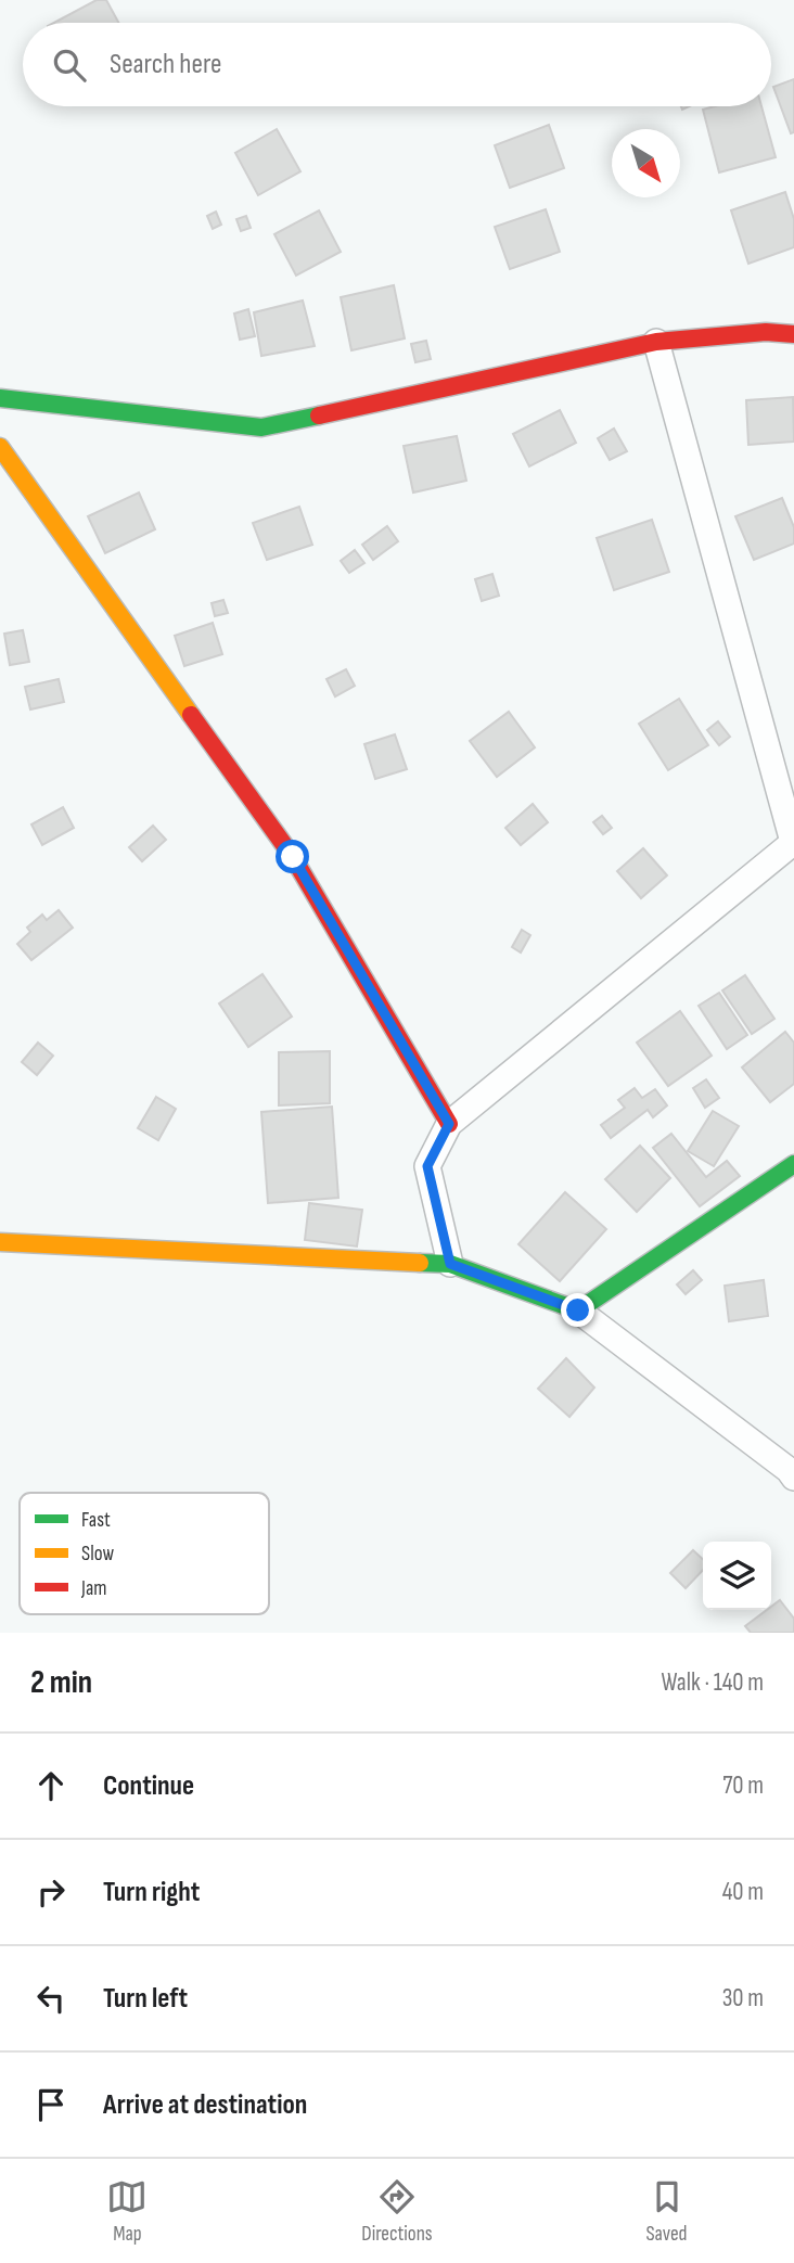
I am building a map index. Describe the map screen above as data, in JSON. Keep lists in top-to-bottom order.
{
  "legend": ["Fast", "Slow", "Jam"],
  "north": "bottom right",
  "page": {
    "search": "Search here",
    "heading": ["2 min", "Walk · 140 m"],
    "list": [
      ["Continue", "70 m"],
      ["Turn right", "40 m"],
      ["Turn left", "30 m"],
      "Arrive at destination"
    ],
    "nav": ["Map", "Directions", "Saved"]
  }
}
